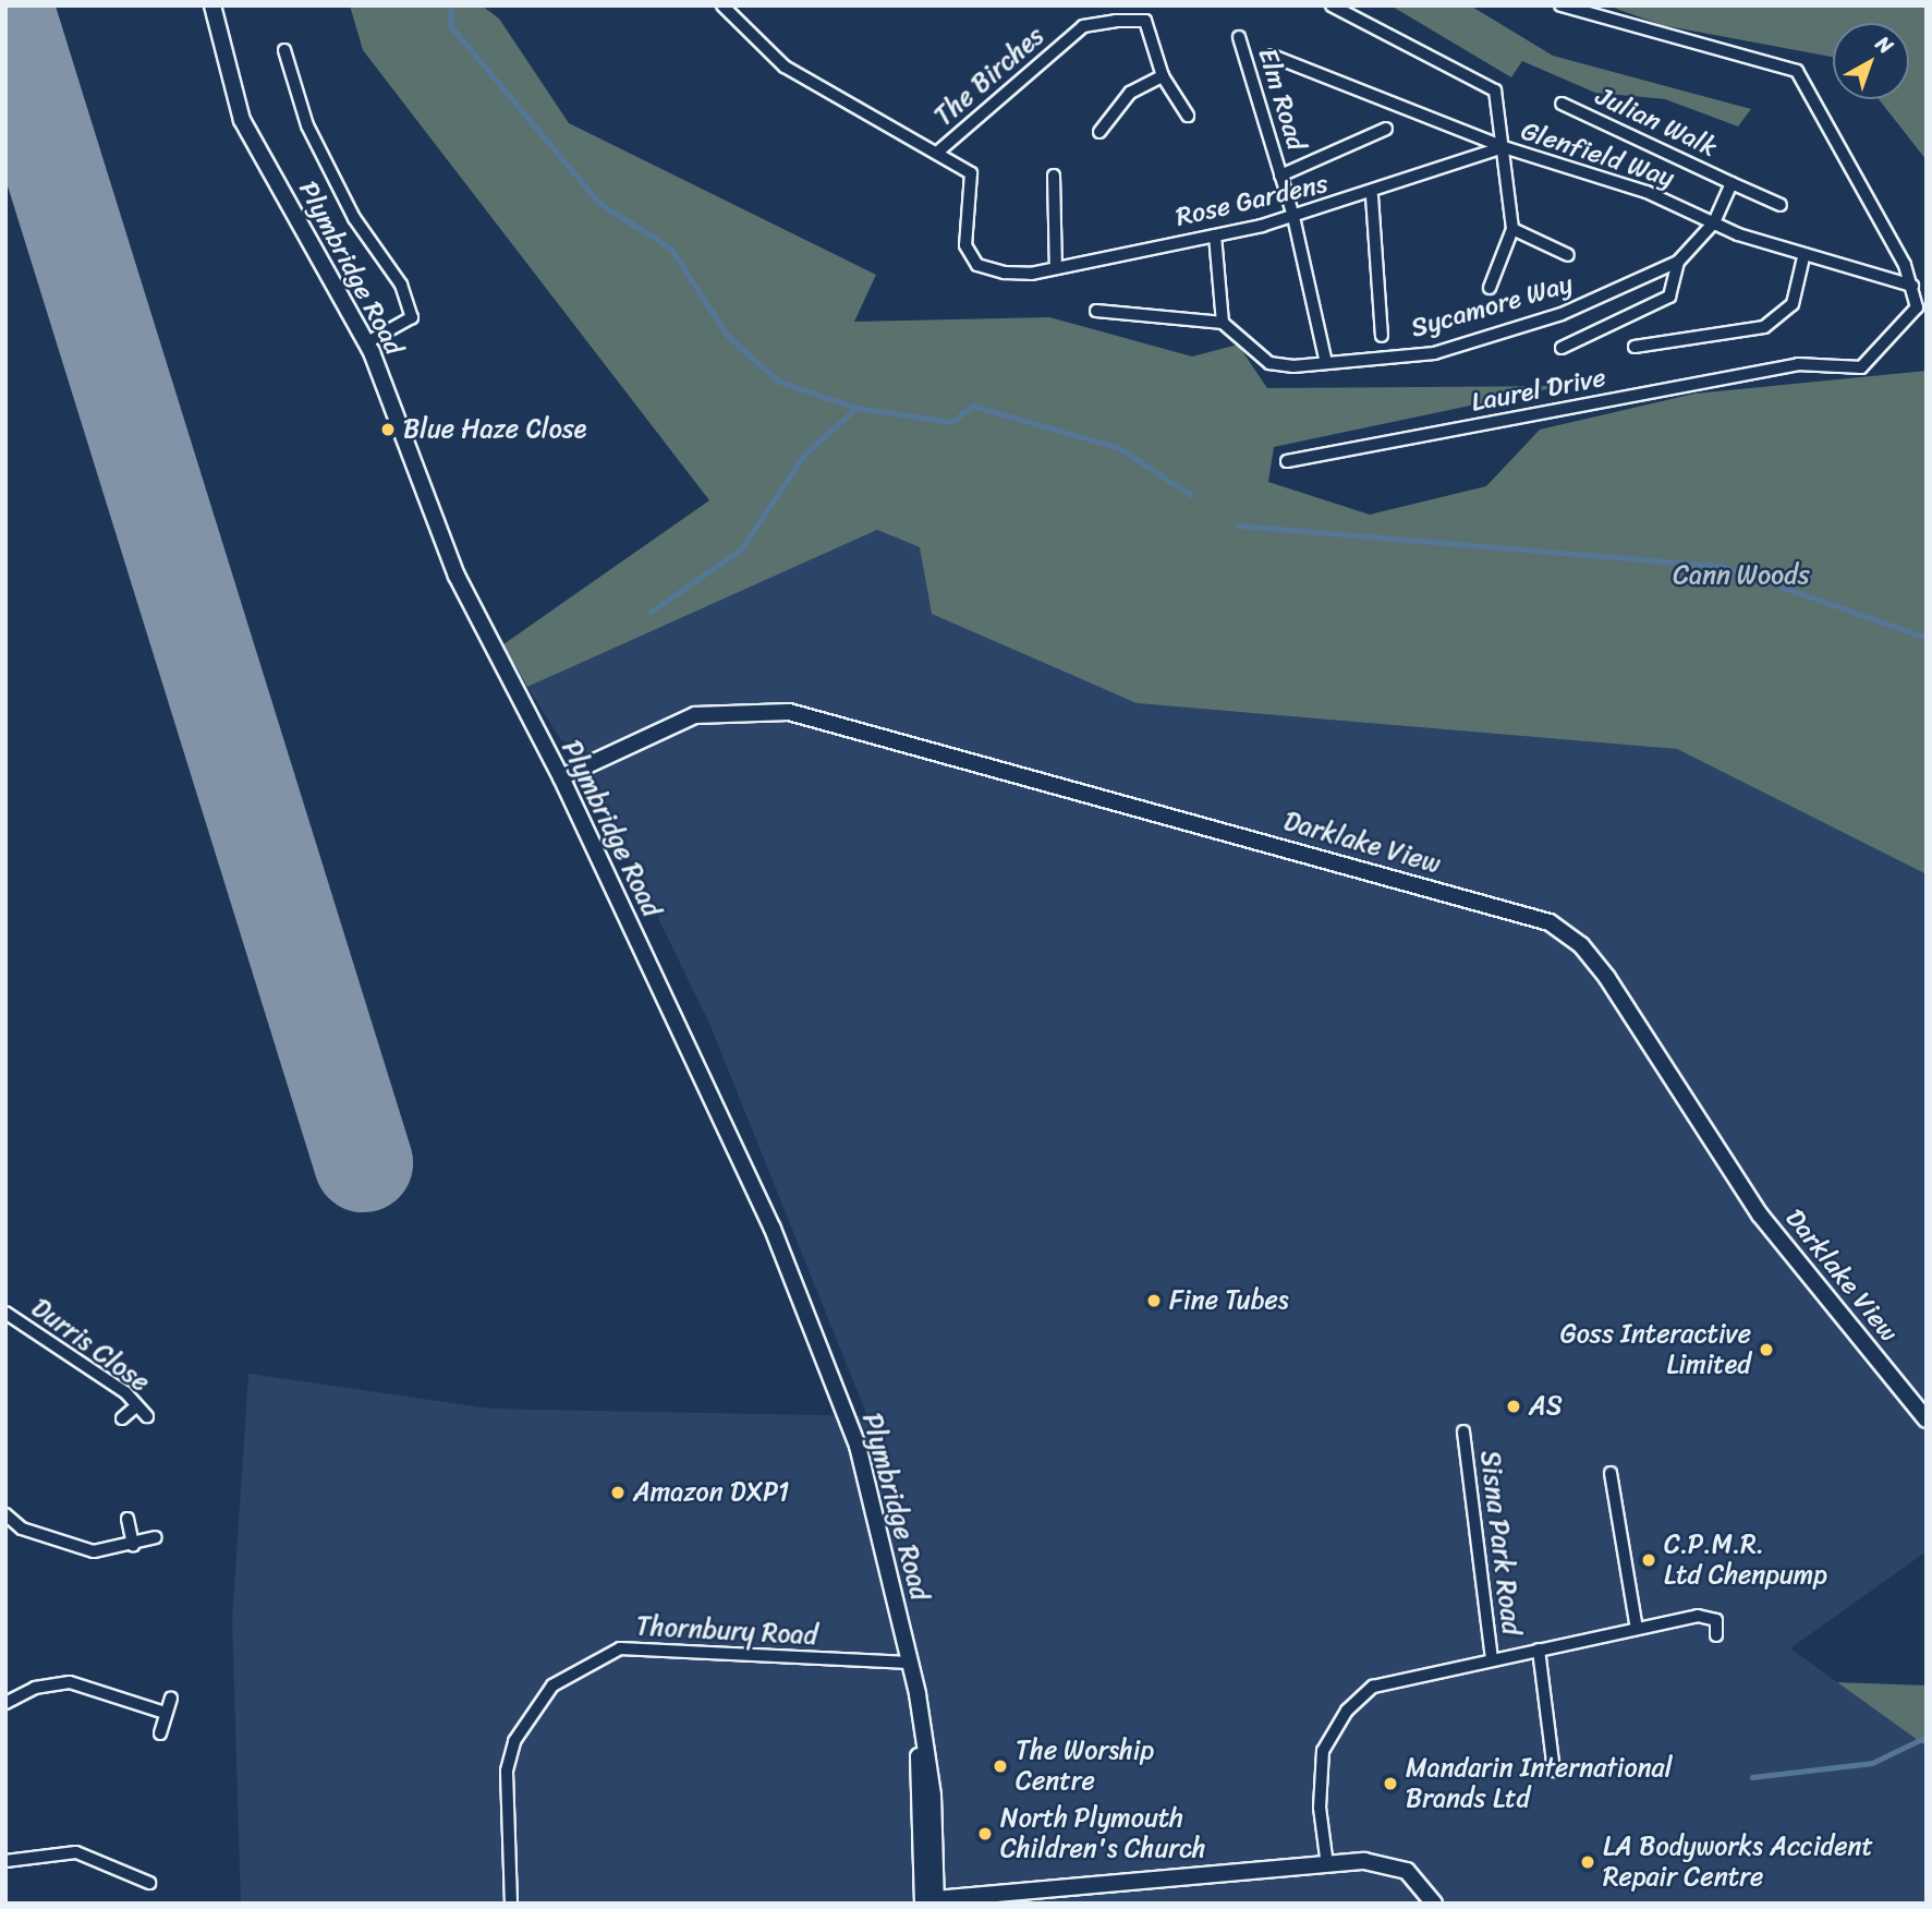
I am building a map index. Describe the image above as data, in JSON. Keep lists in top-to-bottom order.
{
  "streets": {
    "street": [
      "The Birches",
      "Elm Road",
      "Julian Walk",
      "Glenfield Way",
      "Rose Gardens",
      "Plymbridge Road",
      "Sycamore Way",
      "Laurel Drive",
      "Darklake View",
      "Durris Close",
      "Sisna Park Road",
      "Thornbury Road"
    ]
  },
  "crossings": [
    ["The Birches", "Rose Gardens"],
    ["Elm Road", "Rose Gardens"],
    ["Elm Road", "Sycamore Way"],
    ["Julian Walk", "Glenfield Way"],
    ["Julian Walk", "Sycamore Way"],
    ["Glenfield Way", "Rose Gardens"],
    ["Glenfield Way", "Sycamore Way"],
    ["Glenfield Way", "Laurel Drive"],
    ["Plymbridge Road", "Darklake View"],
    ["Plymbridge Road", "Thornbury Road"]
  ],
  "parks": ["Cann Woods"],
  "places": [
    "Blue Haze Close",
    "Fine Tubes",
    "Goss Interactive Limited",
    "AS",
    "Amazon DXP1",
    "C.P.M.R. Ltd Chenpump",
    "The Worship Centre",
    "Mandarin International Brands Ltd",
    "North Plymouth Children's Church",
    "LA Bodyworks Accident Repair Centre"
  ],
  "north": "top right"
}
